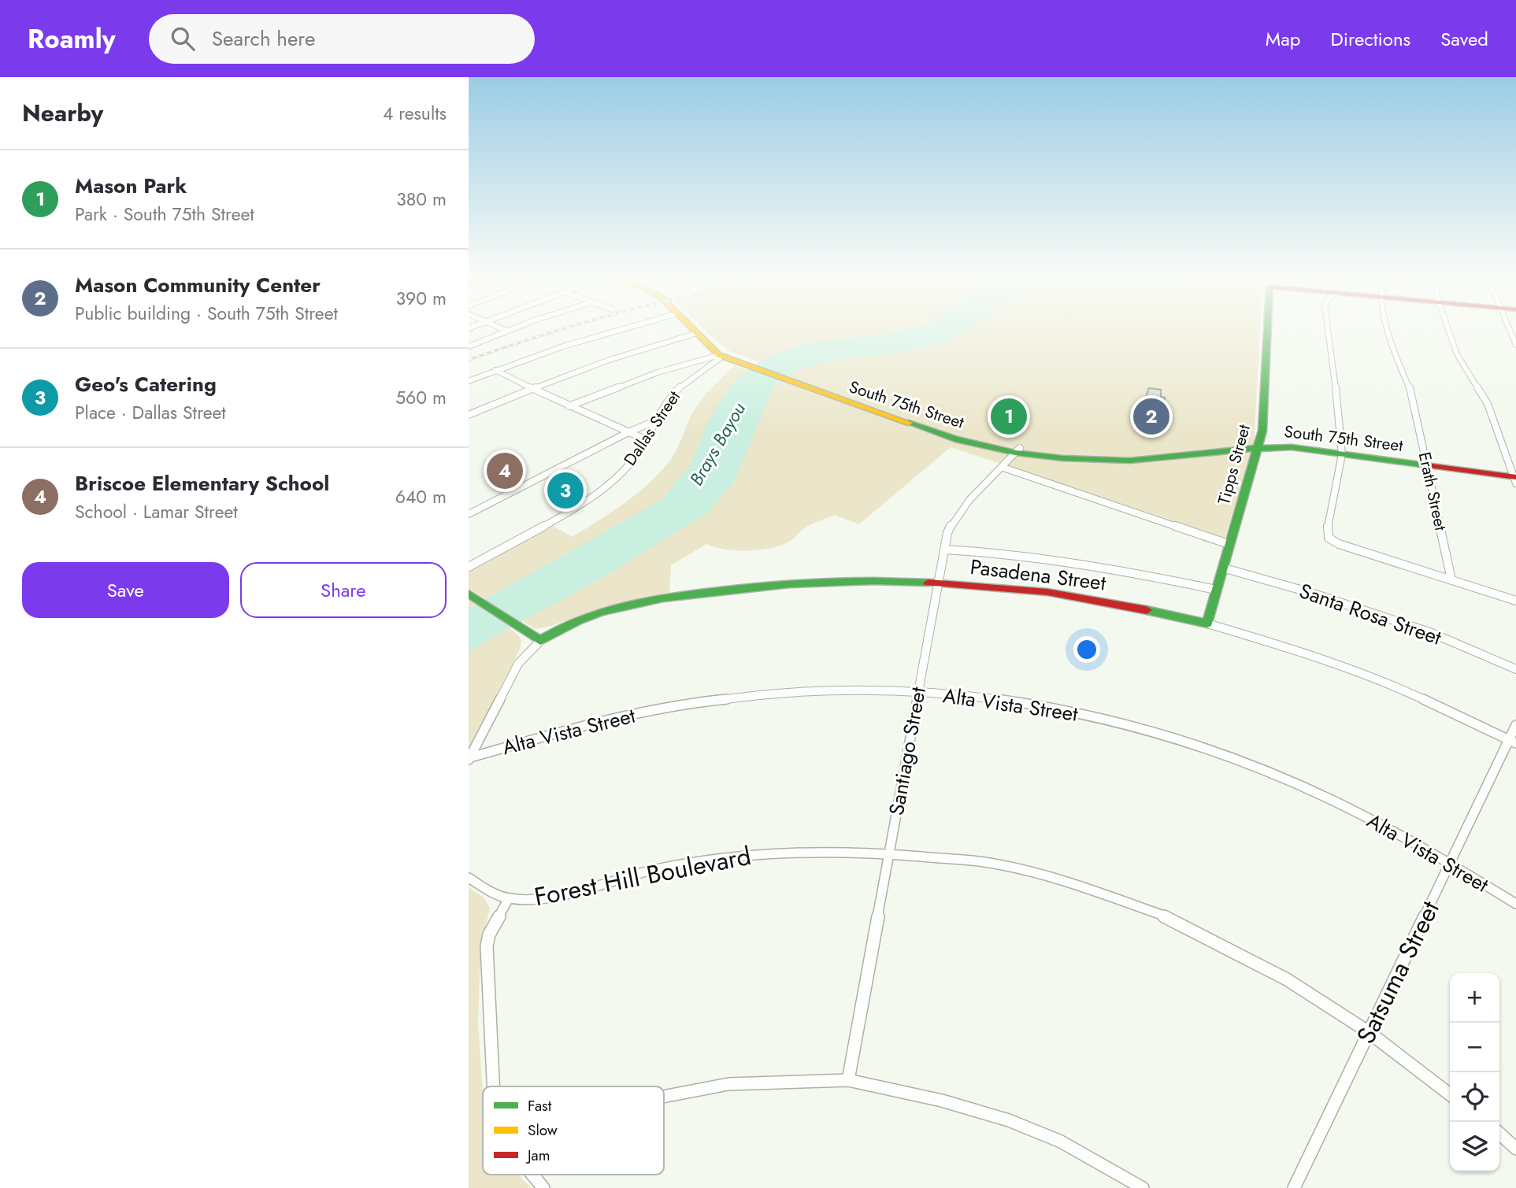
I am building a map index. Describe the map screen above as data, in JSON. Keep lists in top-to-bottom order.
{
  "streets": {
    "street": [
      "South 75th Street",
      "Dallas Street",
      "Tipps Street",
      "Erath Street",
      "Pasadena Street",
      "Santa Rosa Street",
      "Alta Vista Street",
      "Santiago Street",
      "Forest Hill Boulevard",
      "Satsuma Street"
    ]
  },
  "crossings": [
    ["South 75th Street", "Dallas Street"],
    ["South 75th Street", "Tipps Street"],
    ["South 75th Street", "Erath Street"],
    ["South 75th Street", "Santiago Street"],
    ["Tipps Street", "Pasadena Street"],
    ["Tipps Street", "Santa Rosa Street"],
    ["Pasadena Street", "Santiago Street"],
    ["Pasadena Street", "Satsuma Street"],
    ["Alta Vista Street", "Santiago Street"],
    ["Alta Vista Street", "Satsuma Street"],
    ["Santiago Street", "Forest Hill Boulevard"],
    ["Forest Hill Boulevard", "Satsuma Street"]
  ],
  "water": ["Brays Bayou"],
  "legend": ["Fast", "Slow", "Jam"],
  "page": {
    "header": "Roamly",
    "search": "Search here",
    "nav": ["Map", "Directions", "Saved"],
    "heading": ["Nearby", "4 results"],
    "list": [
      {
        "mark": "1",
        "name": "Mason Park",
        "note": "Park · South 75th Street",
        "value": "380 m"
      },
      {
        "mark": "2",
        "name": "Mason Community Center",
        "note": "Public building · South 75th Street",
        "value": "390 m"
      },
      {
        "mark": "3",
        "name": "Geo's Catering",
        "note": "Place · Dallas Street",
        "value": "560 m"
      },
      {
        "mark": "4",
        "name": "Briscoe Elementary School",
        "note": "School · Lamar Street",
        "value": "640 m"
      }
    ],
    "pins": [
      "1",
      "2",
      "4",
      "3"
    ],
    "buttons": ["Save", "Share"],
    "map_buttons": ["+", "−"]
  }
}
